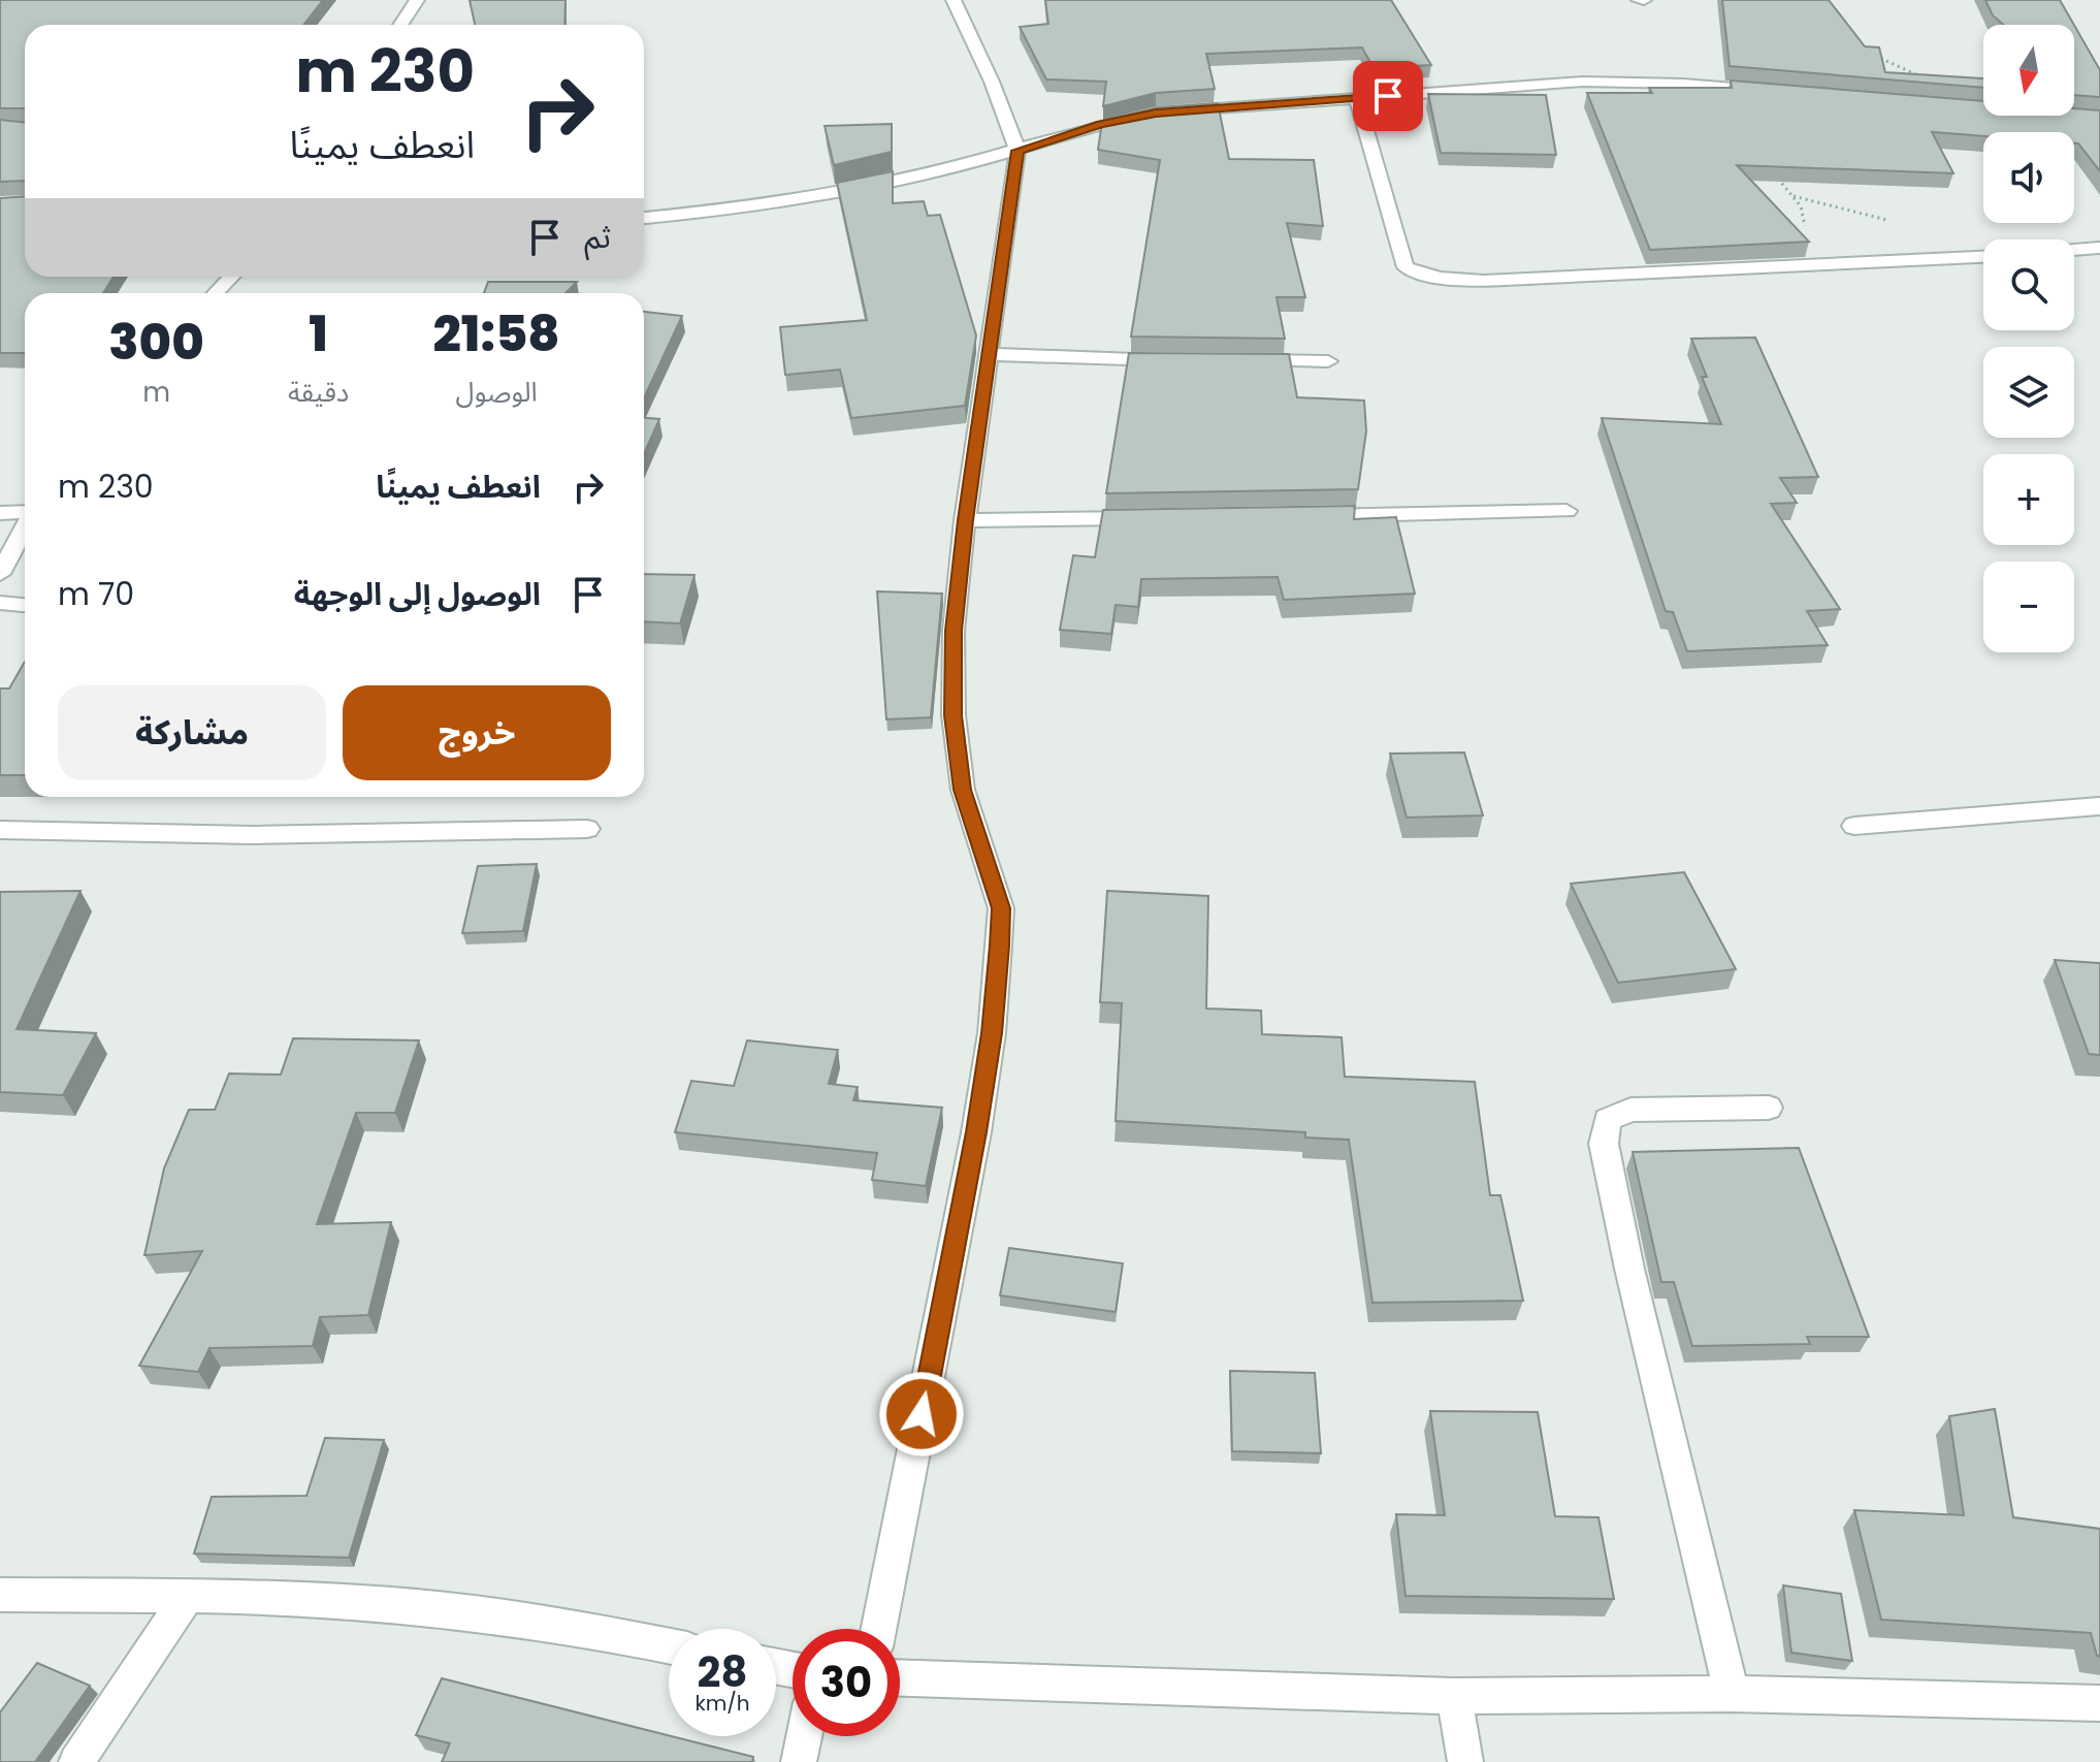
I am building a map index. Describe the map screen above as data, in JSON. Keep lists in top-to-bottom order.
{
  "north": "bottom",
  "page": {
    "map_buttons": ["+", "−"],
    "turn": ["230 m", "انعطف يمينًا"],
    "then": "ثم",
    "eta": [
      "21:58",
      "الوصول",
      "1",
      "دقيقة",
      "300",
      "m"
    ],
    "list": [
      {
        "name": "انعطف يمينًا",
        "value": "230 m"
      },
      {
        "name": "الوصول إلى الوجهة",
        "value": "70 m"
      }
    ],
    "buttons": ["خروج", "مشاركة"],
    "speed": "28 km/h",
    "limit": "30"
  }
}
